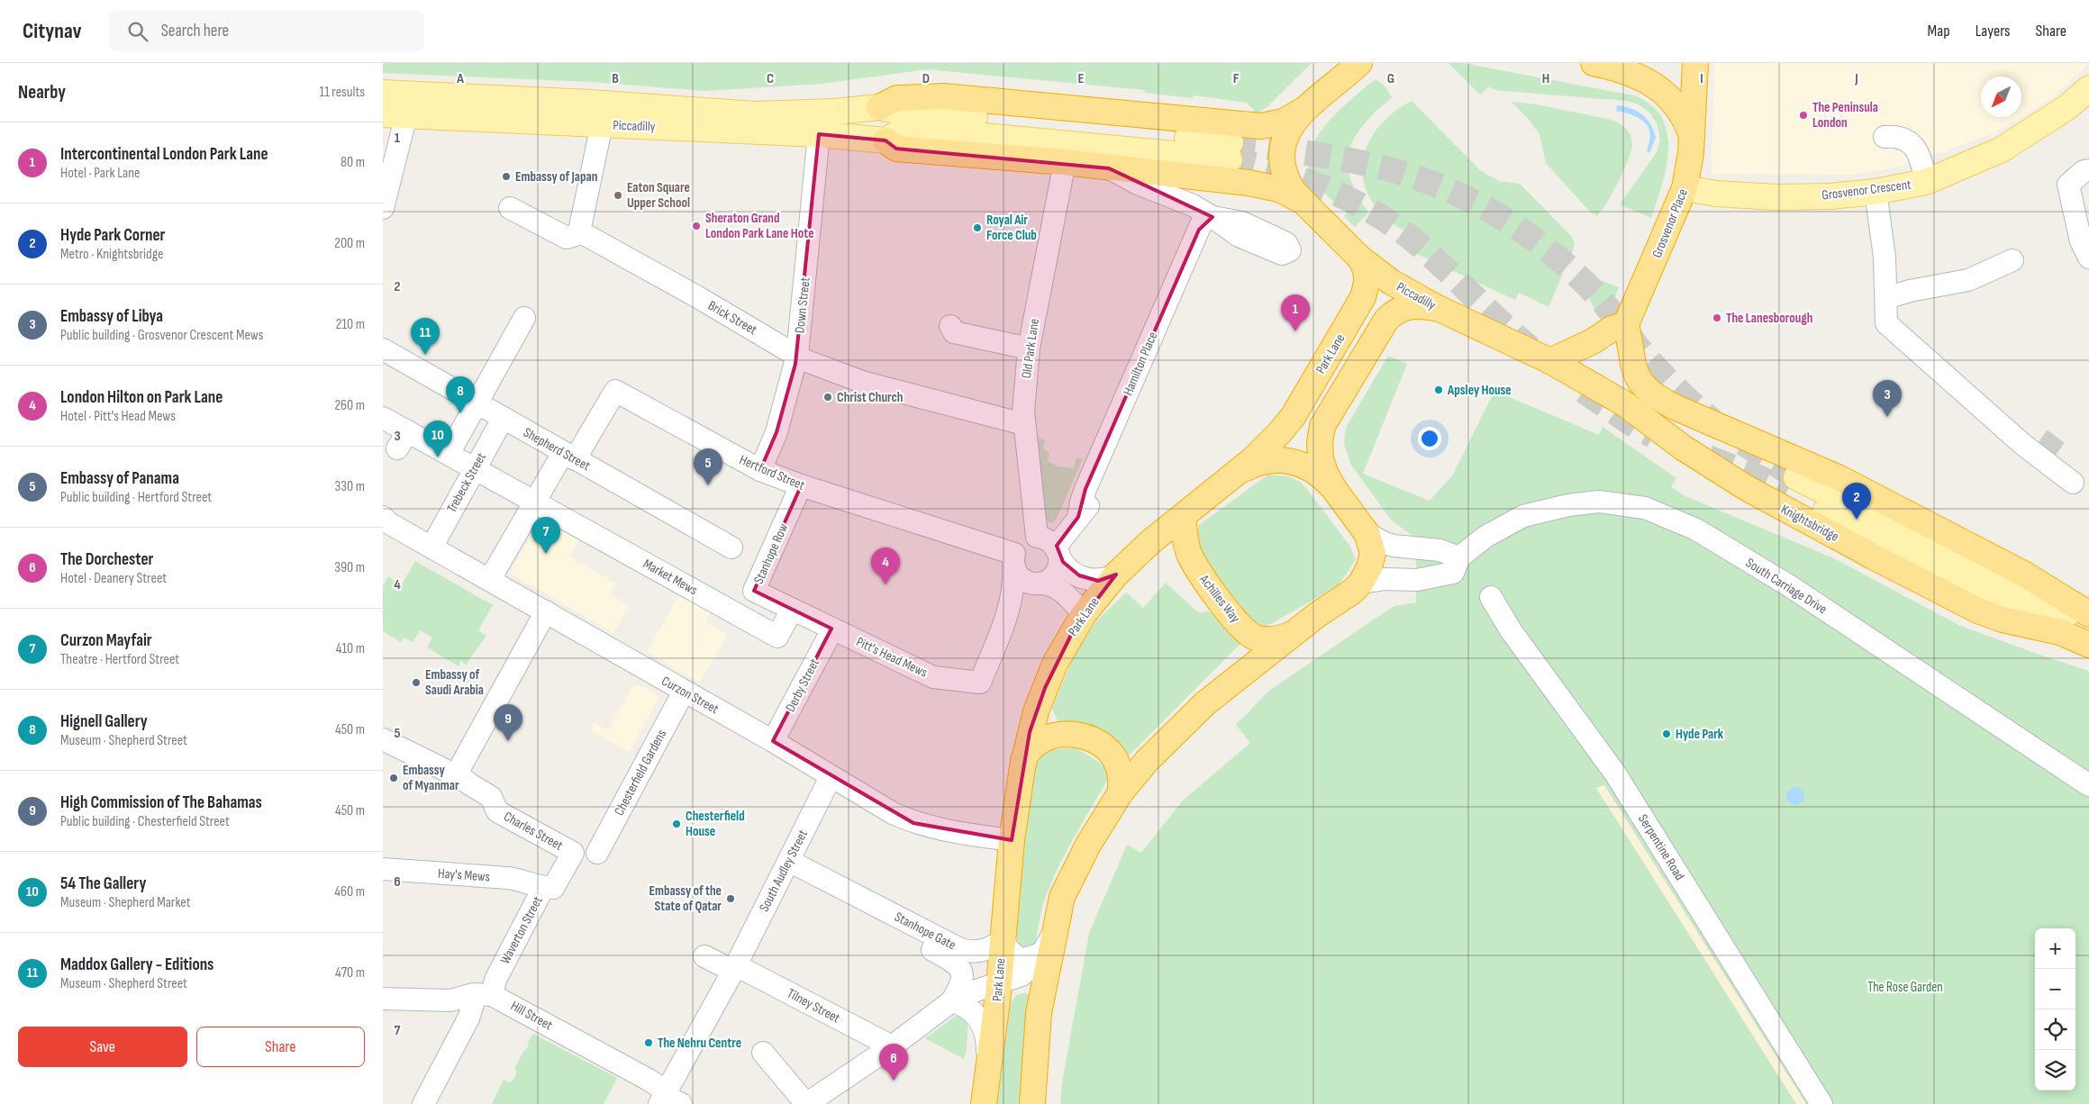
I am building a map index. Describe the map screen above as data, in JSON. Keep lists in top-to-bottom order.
{
  "streets": {
    "highway": [
      "Piccadilly",
      "Grosvenor Place",
      "Park Lane",
      "Knightsbridge",
      "Achilles Way"
    ],
    "main road": ["Grosvenor Crescent"],
    "street": [
      "Down Street",
      "Brick Street",
      "Old Park Lane",
      "Hamilton Place",
      "Shepherd Street",
      "Hertford Street",
      "Trebeck Street",
      "Stanhope Row",
      "Market Mews",
      "South Carriage Drive",
      "Pitt's Head Mews",
      "Derby Street",
      "Curzon Street",
      "Chesterfield Gardens",
      "Charles Street",
      "Serpentine Road",
      "South Audley Street",
      "Hay's Mews",
      "Waverton Street",
      "Stanhope Gate",
      "Tilney Street",
      "Hill Street"
    ]
  },
  "crossings": [
    ["Piccadilly", "Down Street"],
    ["Piccadilly", "Park Lane"],
    ["Piccadilly", "Knightsbridge"],
    ["Grosvenor Crescent", "Grosvenor Place"],
    ["Down Street", "Brick Street"],
    ["Down Street", "Hertford Street"],
    ["Brick Street", "Old Park Lane"],
    ["Old Park Lane", "Hamilton Place"],
    ["Old Park Lane", "Hertford Street"],
    ["Park Lane", "Achilles Way"],
    ["Park Lane", "Curzon Street"],
    ["Park Lane", "Stanhope Gate"],
    ["Hamilton Place", "Hertford Street"],
    ["Shepherd Street", "Hertford Street"],
    ["Shepherd Street", "Trebeck Street"],
    ["Hertford Street", "Stanhope Row"],
    ["Hertford Street", "Market Mews"],
    ["Hertford Street", "Curzon Street"],
    ["Trebeck Street", "Curzon Street"],
    ["Stanhope Row", "Market Mews"],
    ["Stanhope Row", "Pitt's Head Mews"],
    ["Stanhope Row", "Derby Street"],
    ["Pitt's Head Mews", "Derby Street"],
    ["Derby Street", "Curzon Street"],
    ["Curzon Street", "Chesterfield Gardens"],
    ["Curzon Street", "South Audley Street"],
    ["Charles Street", "Waverton Street"],
    ["South Audley Street", "Stanhope Gate"],
    ["South Audley Street", "Tilney Street"],
    ["South Audley Street", "Hill Street"],
    ["Hay's Mews", "Waverton Street"],
    ["Waverton Street", "Hill Street"]
  ],
  "parks": ["The Rose Garden"],
  "places": [
    "The Peninsula London",
    "Embassy of Japan",
    "Eaton Square Upper School",
    "Sheraton Grand London Park Lane Hote",
    "Royal Air Force Club",
    "The Lanesborough",
    "Apsley House",
    "Christ Church",
    "Embassy of Saudi Arabia",
    "Hyde Park",
    "Embassy of Myanmar",
    "Chesterfield House",
    "Embassy of the State of Qatar",
    "The Nehru Centre"
  ],
  "north": "bottom left",
  "page": {
    "header": "Citynav",
    "search": "Search here",
    "nav": ["Map", "Layers", "Share"],
    "heading": ["Nearby", "11 results"],
    "list": [
      {
        "mark": "1",
        "name": "Intercontinental London Park Lane",
        "note": "Hotel · Park Lane",
        "value": "80 m"
      },
      {
        "mark": "2",
        "name": "Hyde Park Corner",
        "note": "Metro · Knightsbridge",
        "value": "200 m"
      },
      {
        "mark": "3",
        "name": "Embassy of Libya",
        "note": "Public building · Grosvenor Crescent Mews",
        "value": "210 m"
      },
      {
        "mark": "4",
        "name": "London Hilton on Park Lane",
        "note": "Hotel · Pitt's Head Mews",
        "value": "260 m"
      },
      {
        "mark": "5",
        "name": "Embassy of Panama",
        "note": "Public building · Hertford Street",
        "value": "330 m"
      },
      {
        "mark": "6",
        "name": "The Dorchester",
        "note": "Hotel · Deanery Street",
        "value": "390 m"
      },
      {
        "mark": "7",
        "name": "Curzon Mayfair",
        "note": "Theatre · Hertford Street",
        "value": "410 m"
      },
      {
        "mark": "8",
        "name": "Hignell Gallery",
        "note": "Museum · Shepherd Street",
        "value": "450 m"
      },
      {
        "mark": "9",
        "name": "High Commission of The Bahamas",
        "note": "Public building · Chesterfield Street",
        "value": "450 m"
      },
      {
        "mark": "10",
        "name": "54 The Gallery",
        "note": "Museum · Shepherd Market",
        "value": "460 m"
      },
      {
        "mark": "11",
        "name": "Maddox Gallery - Editions",
        "note": "Museum · Shepherd Street",
        "value": "470 m"
      }
    ],
    "pins": [
      "1",
      "11",
      "8",
      "3",
      "10",
      "5",
      "2",
      "7",
      "4",
      "9",
      "6"
    ],
    "map_buttons": ["+", "−"],
    "buttons": ["Save", "Share"]
  },
  "grid": {
    "columns": [
      "A",
      "B",
      "C",
      "D",
      "E",
      "F",
      "G",
      "H",
      "I",
      "J"
    ],
    "rows": [
      "1",
      "2",
      "3",
      "4",
      "5",
      "6",
      "7"
    ]
  }
}
